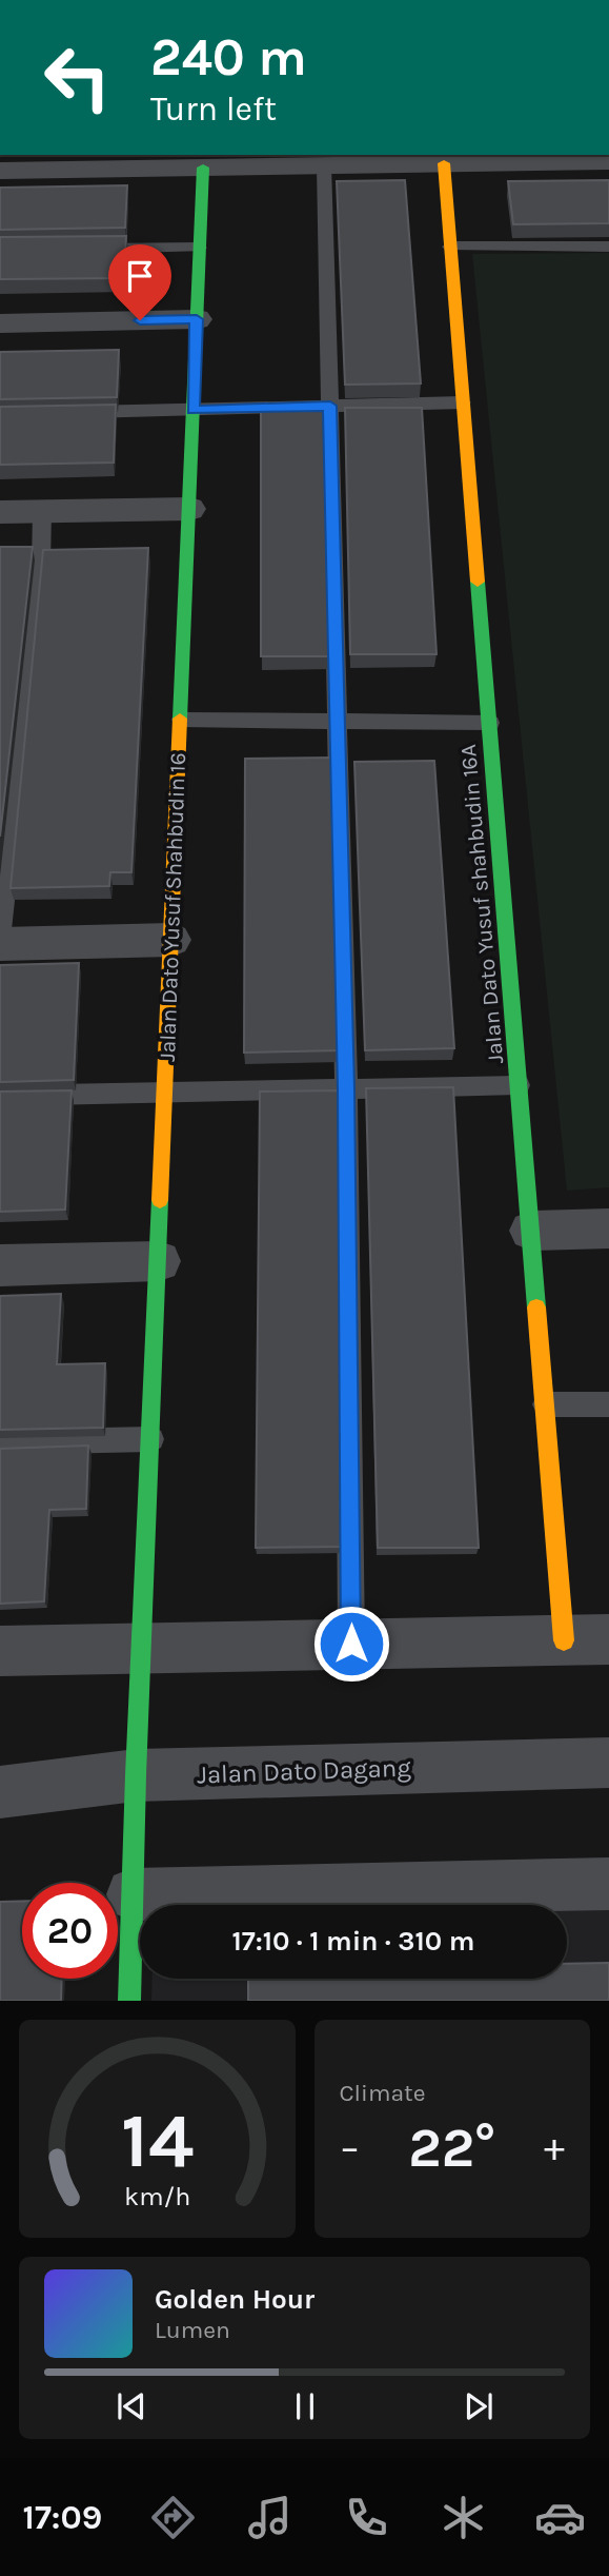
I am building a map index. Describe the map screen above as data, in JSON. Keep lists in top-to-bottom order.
{
  "streets": {
    "street": ["Jalan Dato Yusuf shahbudin 16A", "Jalan Dato Yusuf Shahbudin 16", "Jalan Dato Dagang"]
  },
  "crossings": [
    ["Jalan Dato Yusuf Shahbudin 16", "Jalan Dato Dagang"]
  ],
  "page": {
    "turn": ["240 m", "Turn left"],
    "limit": "20",
    "trip": "17:10 · 1 min · 310 m",
    "tile": "Climate",
    "heat": ["−", "22°", "+"],
    "song": ["Golden Hour", "Lumen"],
    "tabs": "17:09",
    "gauge": ["14", "km/h"]
  }
}
